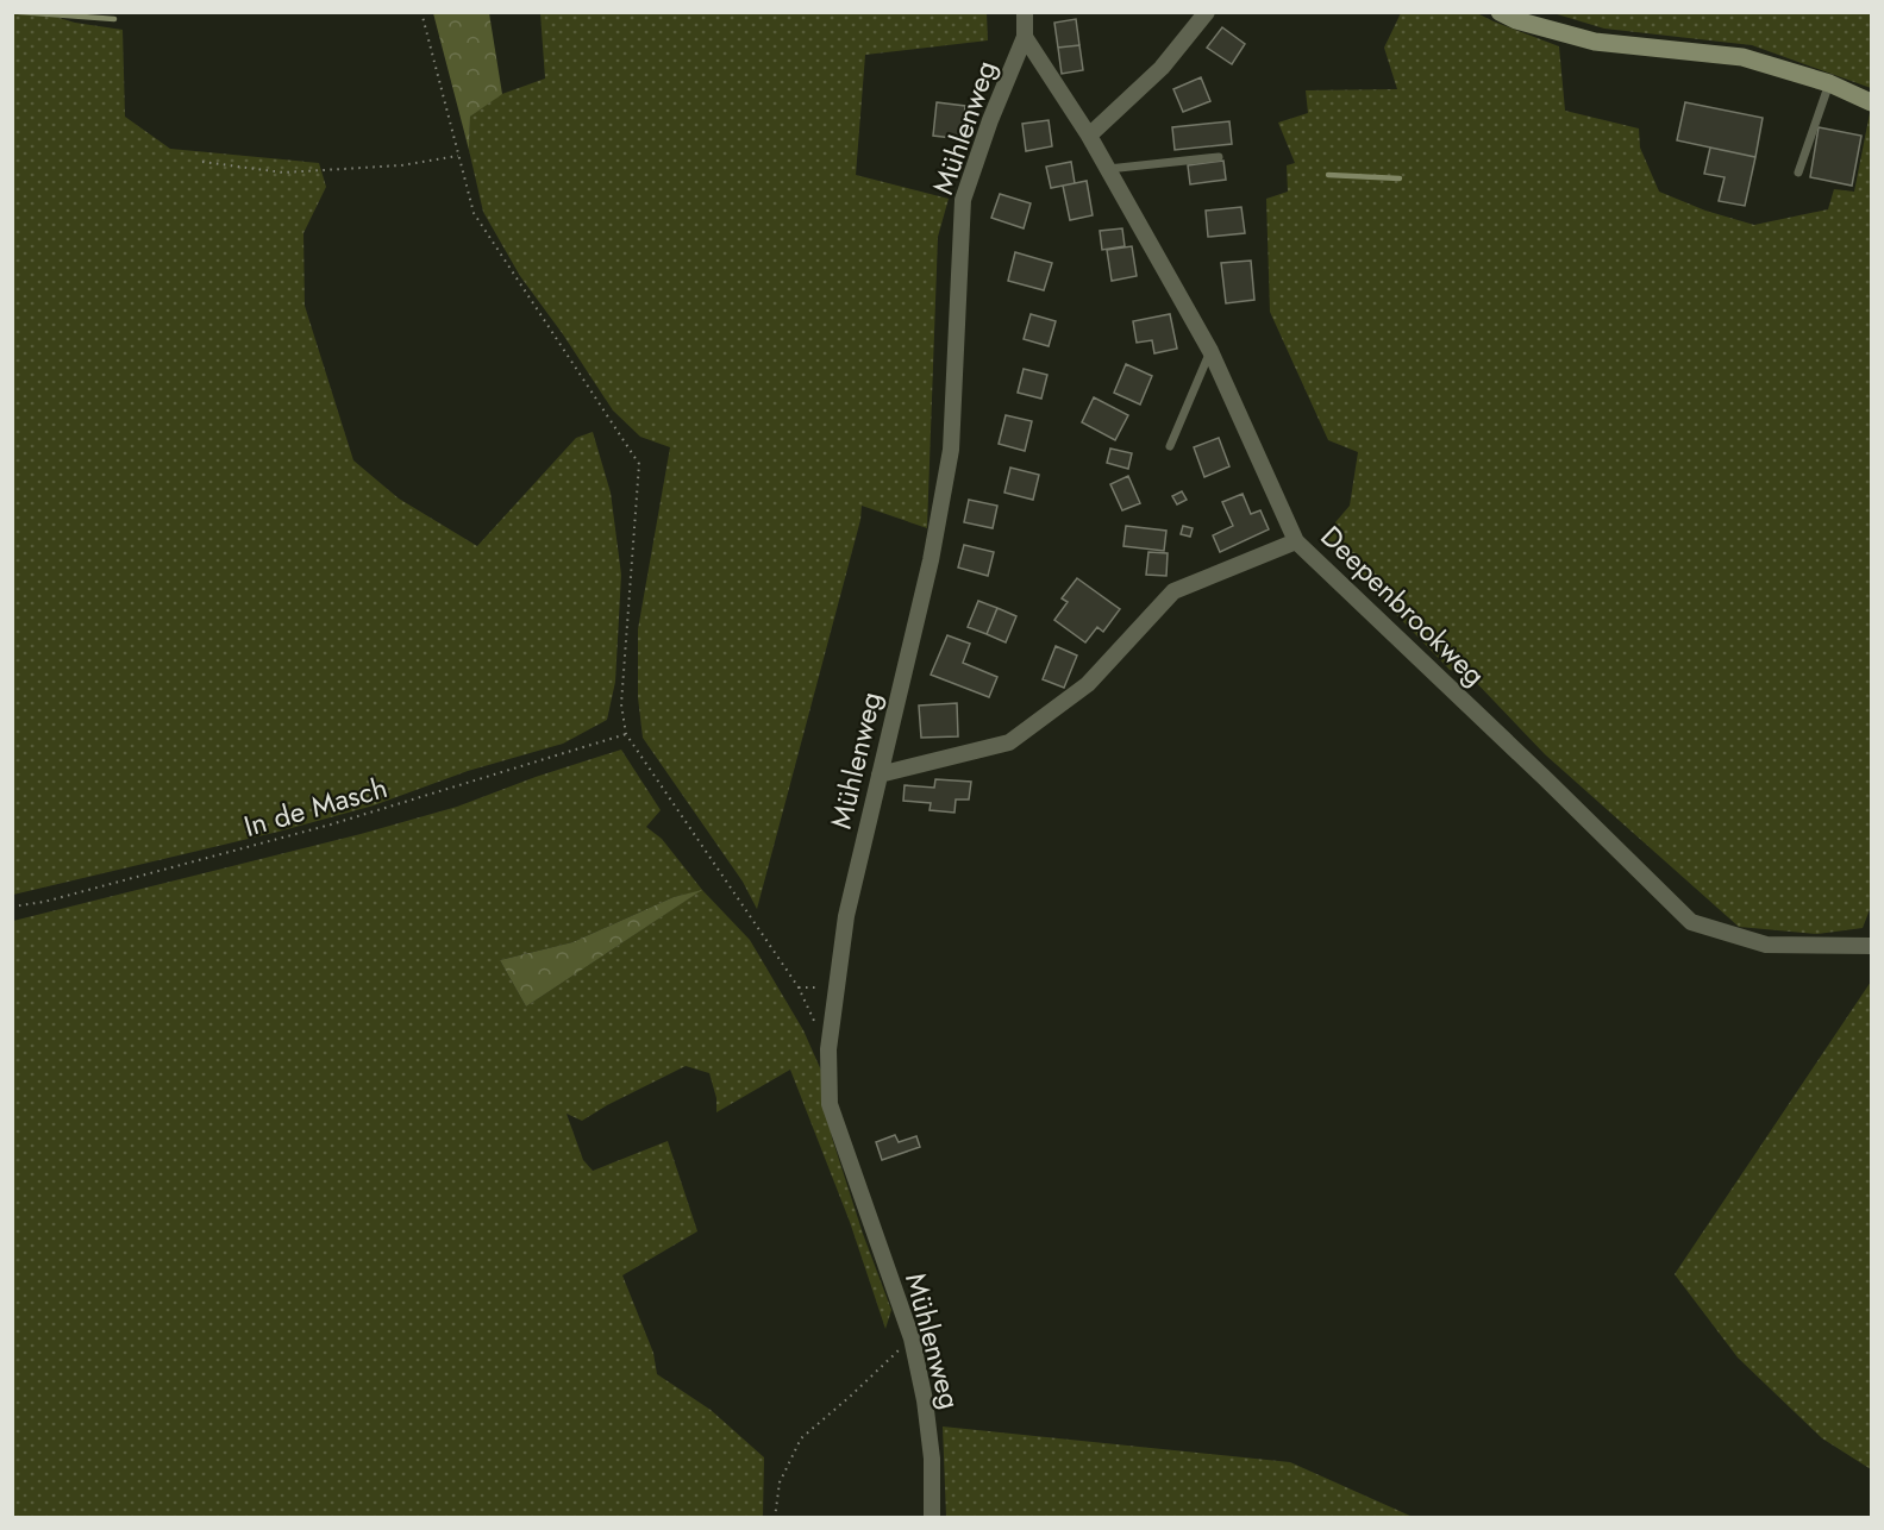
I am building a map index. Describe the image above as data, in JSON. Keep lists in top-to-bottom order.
{
  "streets": {
    "street": ["Mühlenweg", "Deepenbrookweg"],
    "path": ["In de Masch"]
  },
  "crossings": [
    ["Mühlenweg", "Deepenbrookweg"]
  ]
}
